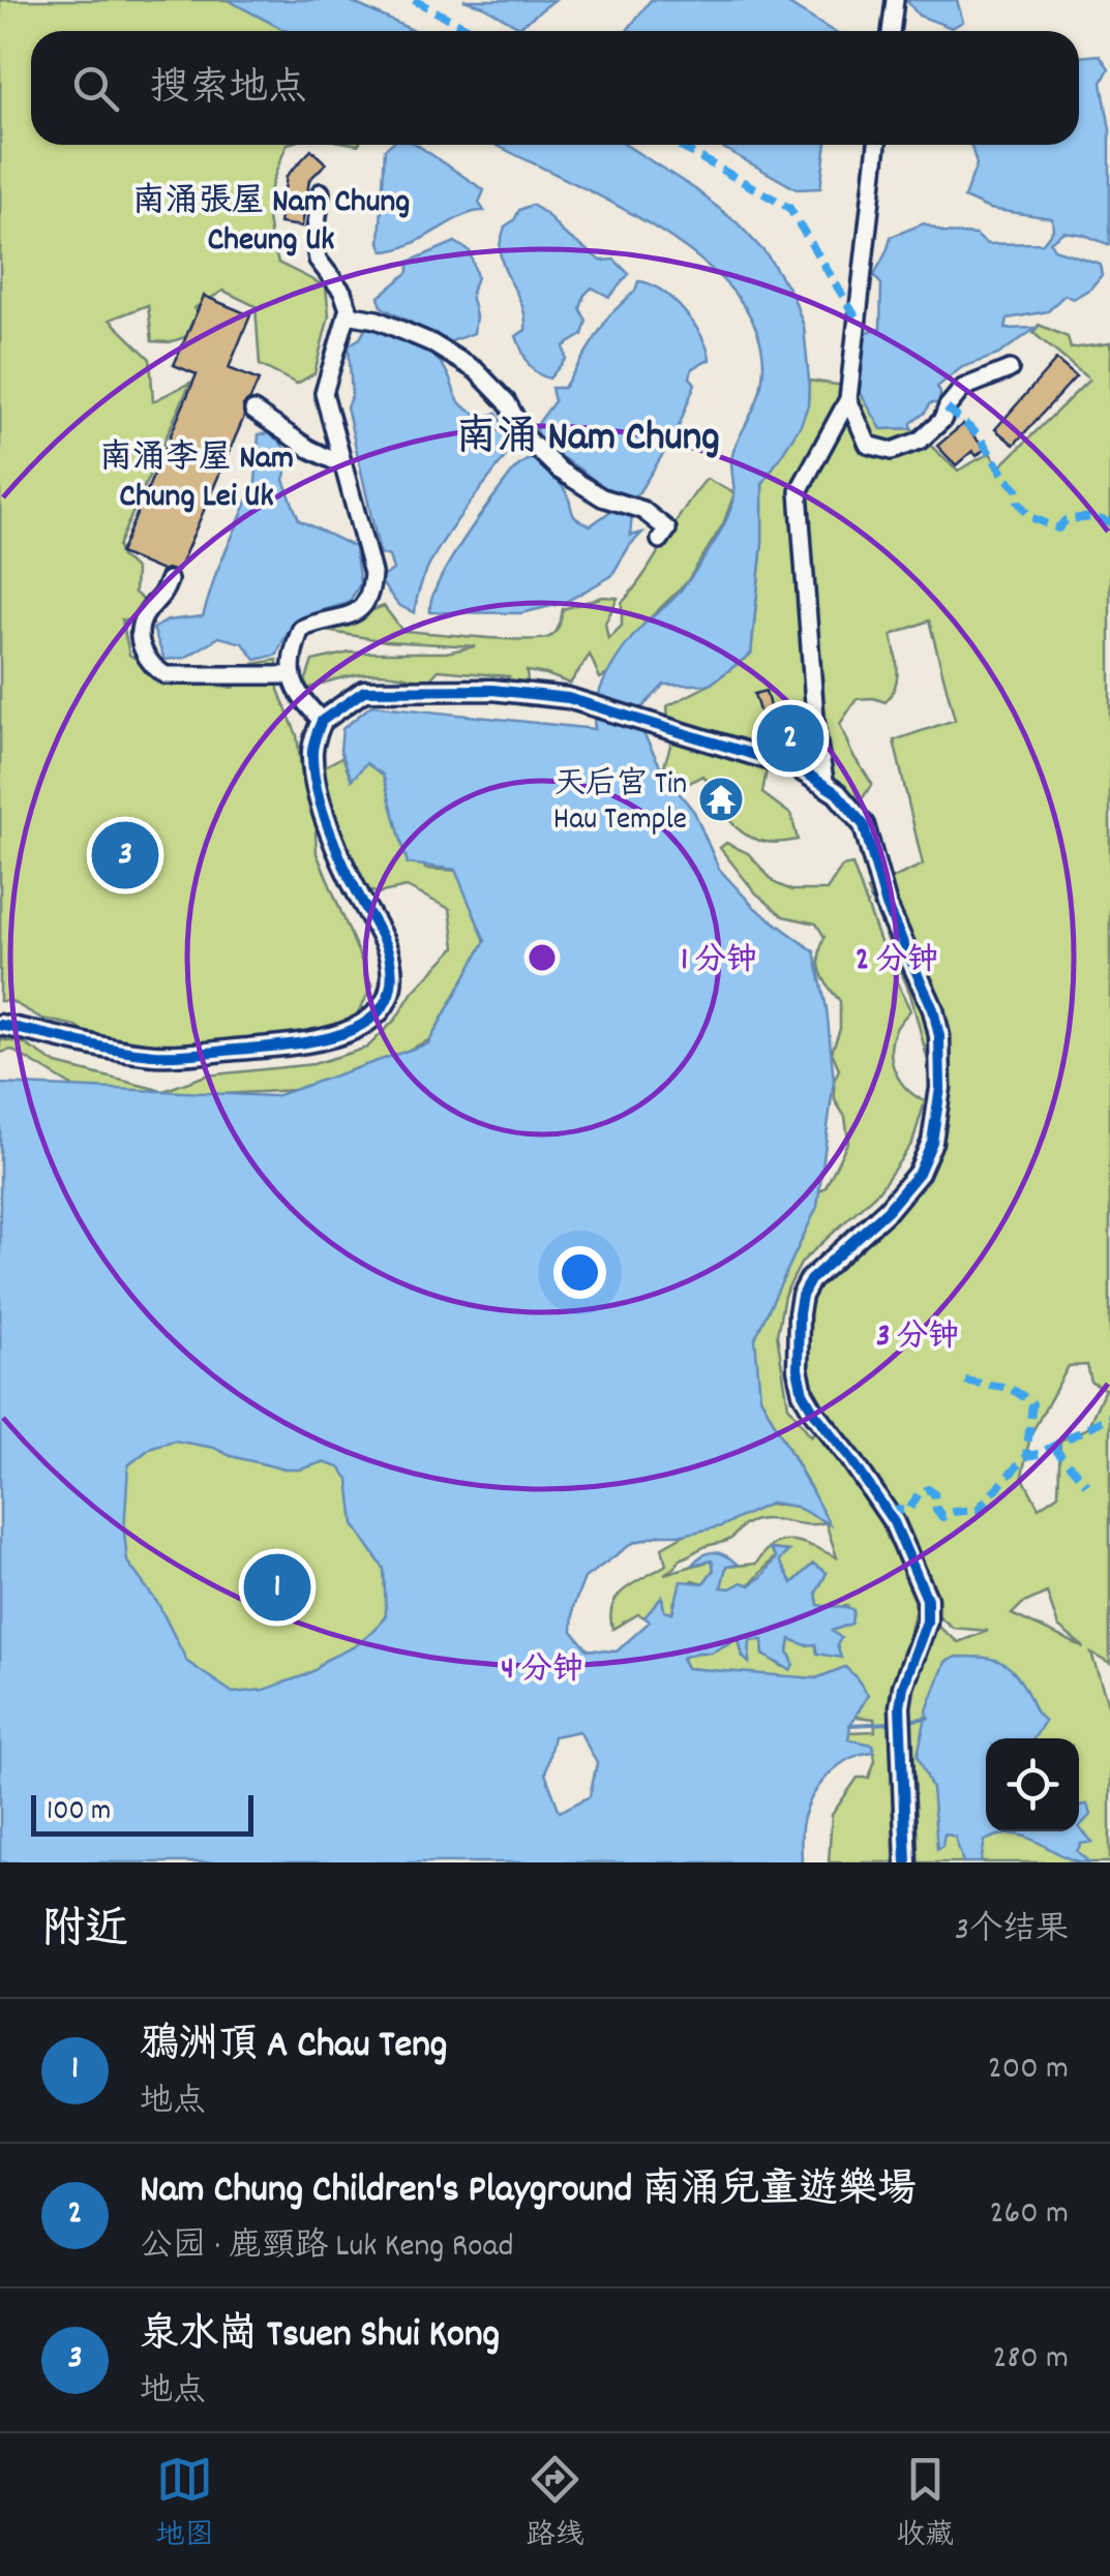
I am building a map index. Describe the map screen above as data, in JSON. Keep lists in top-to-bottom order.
{
  "districts": ["南涌張屋 Nam Chung Cheung Uk", "南涌 Nam Chung", "南涌李屋 Nam Chung Lei Uk"],
  "places": {
    "temple": ["天后宮 Tin Hau Temple"]
  },
  "scale_bar": "100 m",
  "page": {
    "search": "搜索地点",
    "pins": ["2", "3", "1"],
    "scale": "100 m",
    "heading": ["附近", "3个结果"],
    "list": [
      {
        "mark": "1",
        "name": "鴉洲頂 A Chau Teng",
        "note": "地点",
        "value": "200 m"
      },
      {
        "mark": "2",
        "name": "Nam Chung Children's Playground 南涌兒童遊樂場",
        "note": "公园 · 鹿頸路 Luk Keng Road",
        "value": "260 m"
      },
      {
        "mark": "3",
        "name": "泉水崗 Tsuen Shui Kong",
        "note": "地点",
        "value": "280 m"
      }
    ],
    "nav": ["地图", "路线", "收藏"]
  },
  "rings": [
    "1 分钟",
    "2 分钟",
    "3 分钟",
    "4 分钟"
  ]
}
